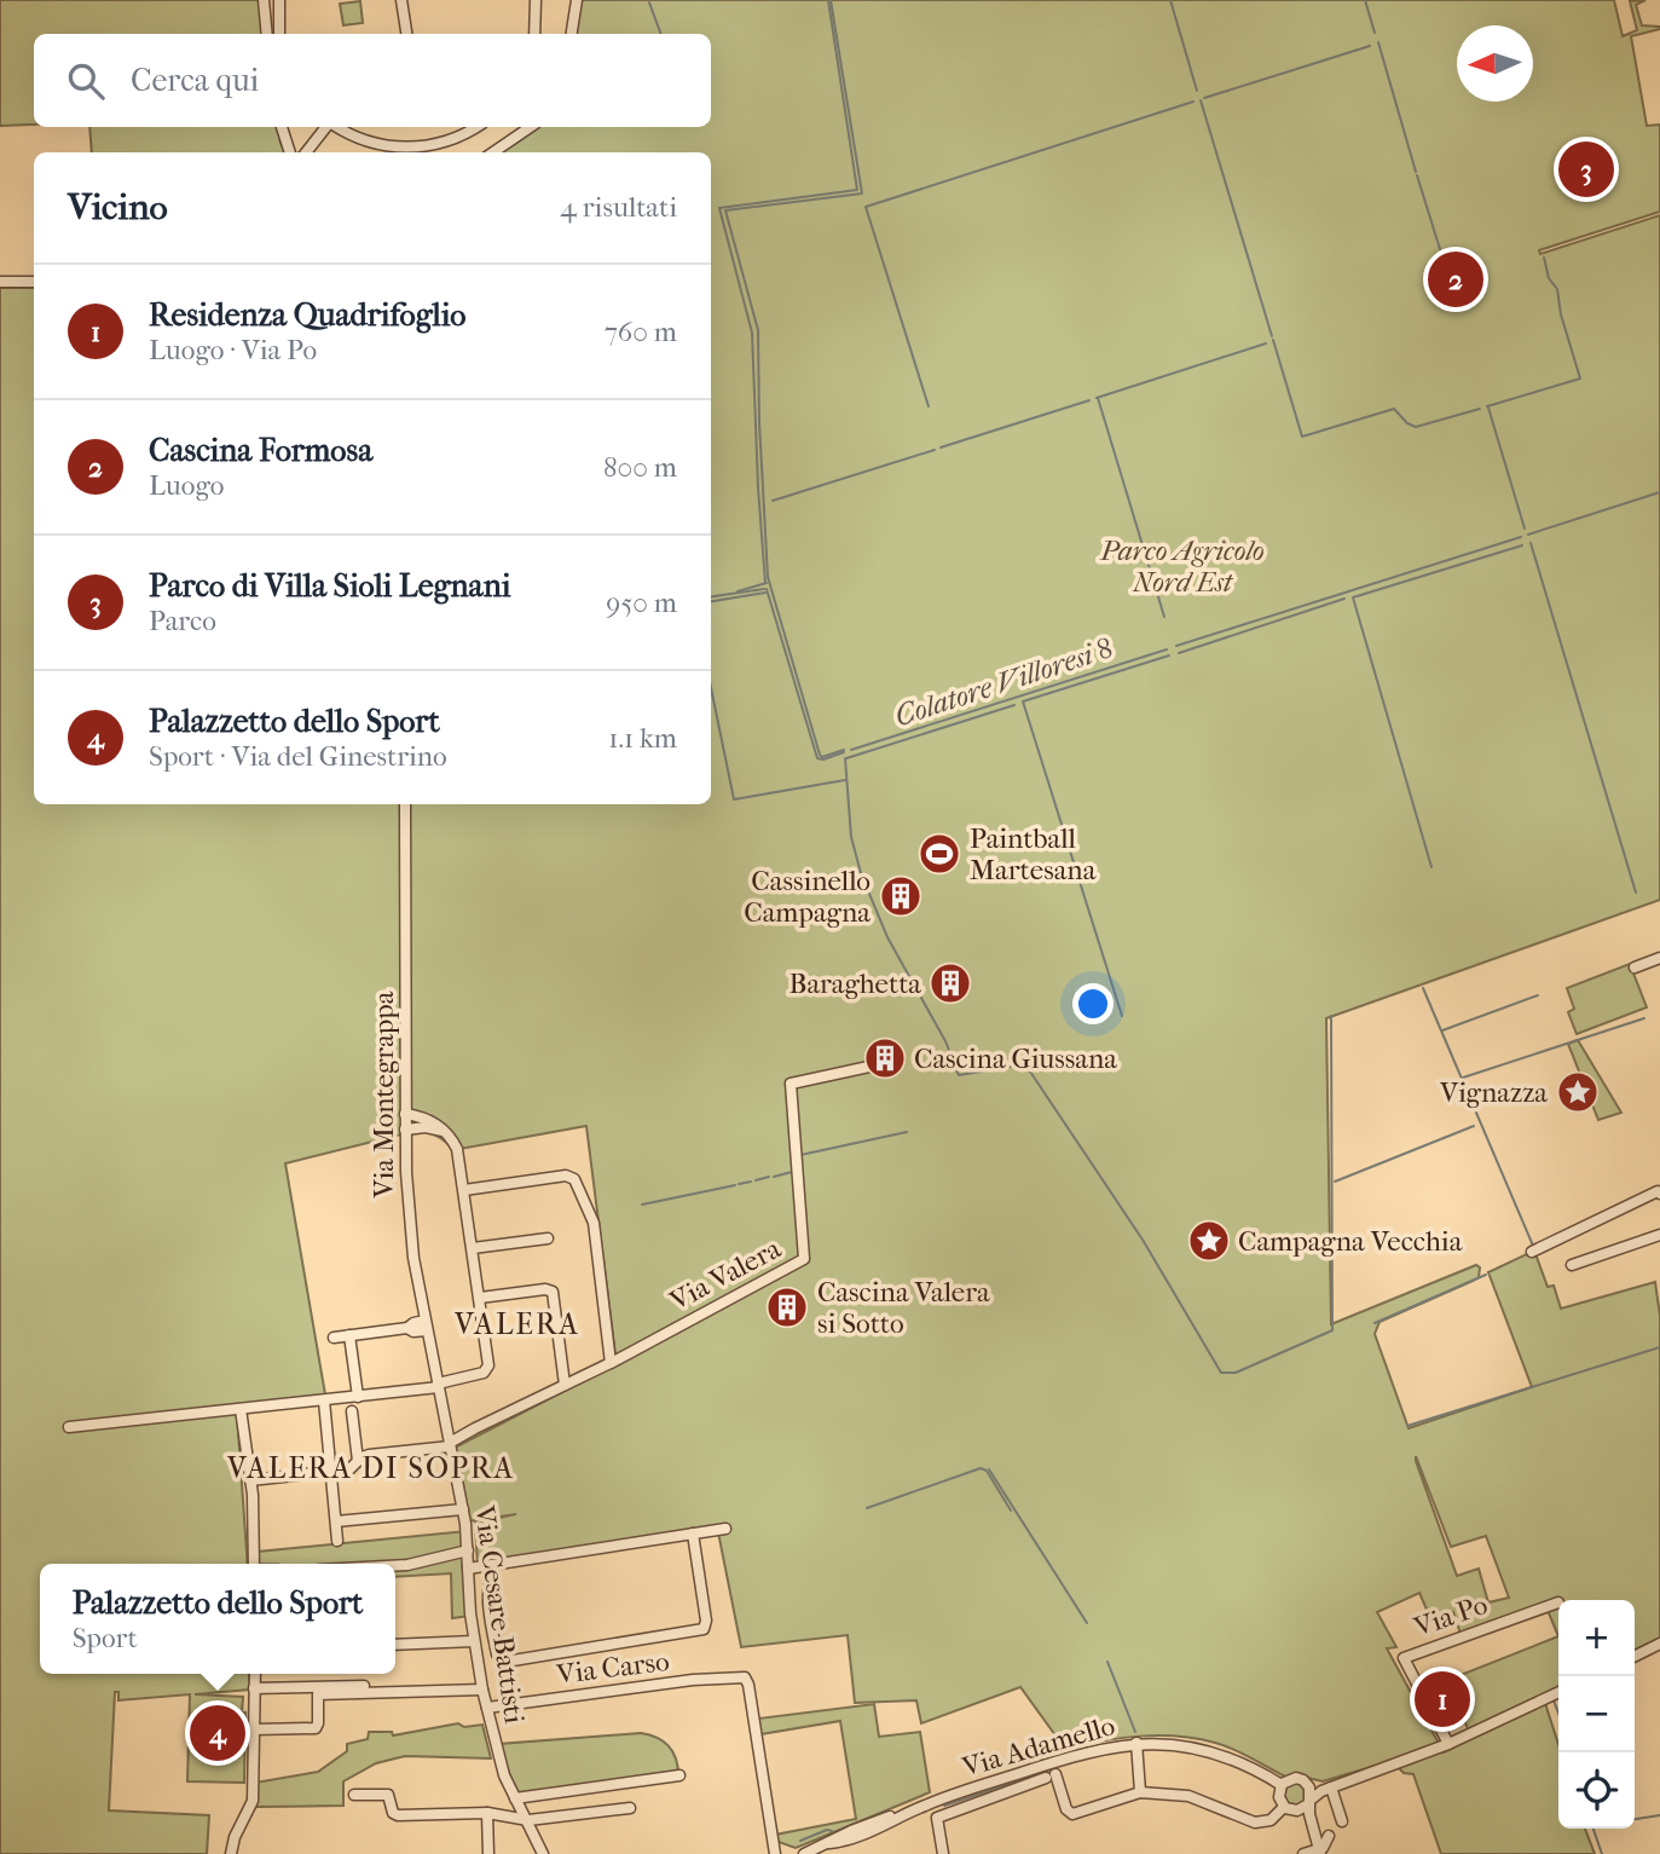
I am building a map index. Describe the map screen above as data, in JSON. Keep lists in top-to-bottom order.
{
  "streets": {
    "street": [
      "Via Montegrappa",
      "Via Valera",
      "Via Cesare Battisti",
      "Via Po",
      "Via Carso",
      "Via Adamello"
    ]
  },
  "crossings": [
    ["Via Montegrappa", "Via Cesare Battisti"],
    ["Via Valera", "Via Cesare Battisti"],
    ["Via Cesare Battisti", "Via Carso"]
  ],
  "districts": ["VALERA", "VALERA DI SOPRA"],
  "water": ["Colatore Villoresi 8"],
  "parks": ["Parco Agricolo Nord Est"],
  "places": {
    "sports": ["Paintball Martesana"],
    "building": [
      "Cassinello Campagna",
      "Baraghetta",
      "Cascina Giussana",
      "Cascina Valera si Sotto"
    ],
    "place": ["Vignazza", "Campagna Vecchia"]
  },
  "north": "left",
  "page": {
    "search": "Cerca qui",
    "pins": [
      "3",
      "2",
      "1",
      "4"
    ],
    "heading": ["Vicino", "4 risultati"],
    "list": [
      {
        "mark": "1",
        "name": "Residenza Quadrifoglio",
        "note": "Luogo · Via Po",
        "value": "760 m"
      },
      {
        "mark": "2",
        "name": "Cascina Formosa",
        "note": "Luogo",
        "value": "800 m"
      },
      {
        "mark": "3",
        "name": "Parco di Villa Sioli Legnani",
        "note": "Parco",
        "value": "950 m"
      },
      {
        "mark": "4",
        "name": "Palazzetto dello Sport",
        "note": "Sport · Via del Ginestrino",
        "value": "1.1 km"
      }
    ],
    "popup": ["Palazzetto dello Sport", "Sport"],
    "map_buttons": ["+", "−"]
  }
}
